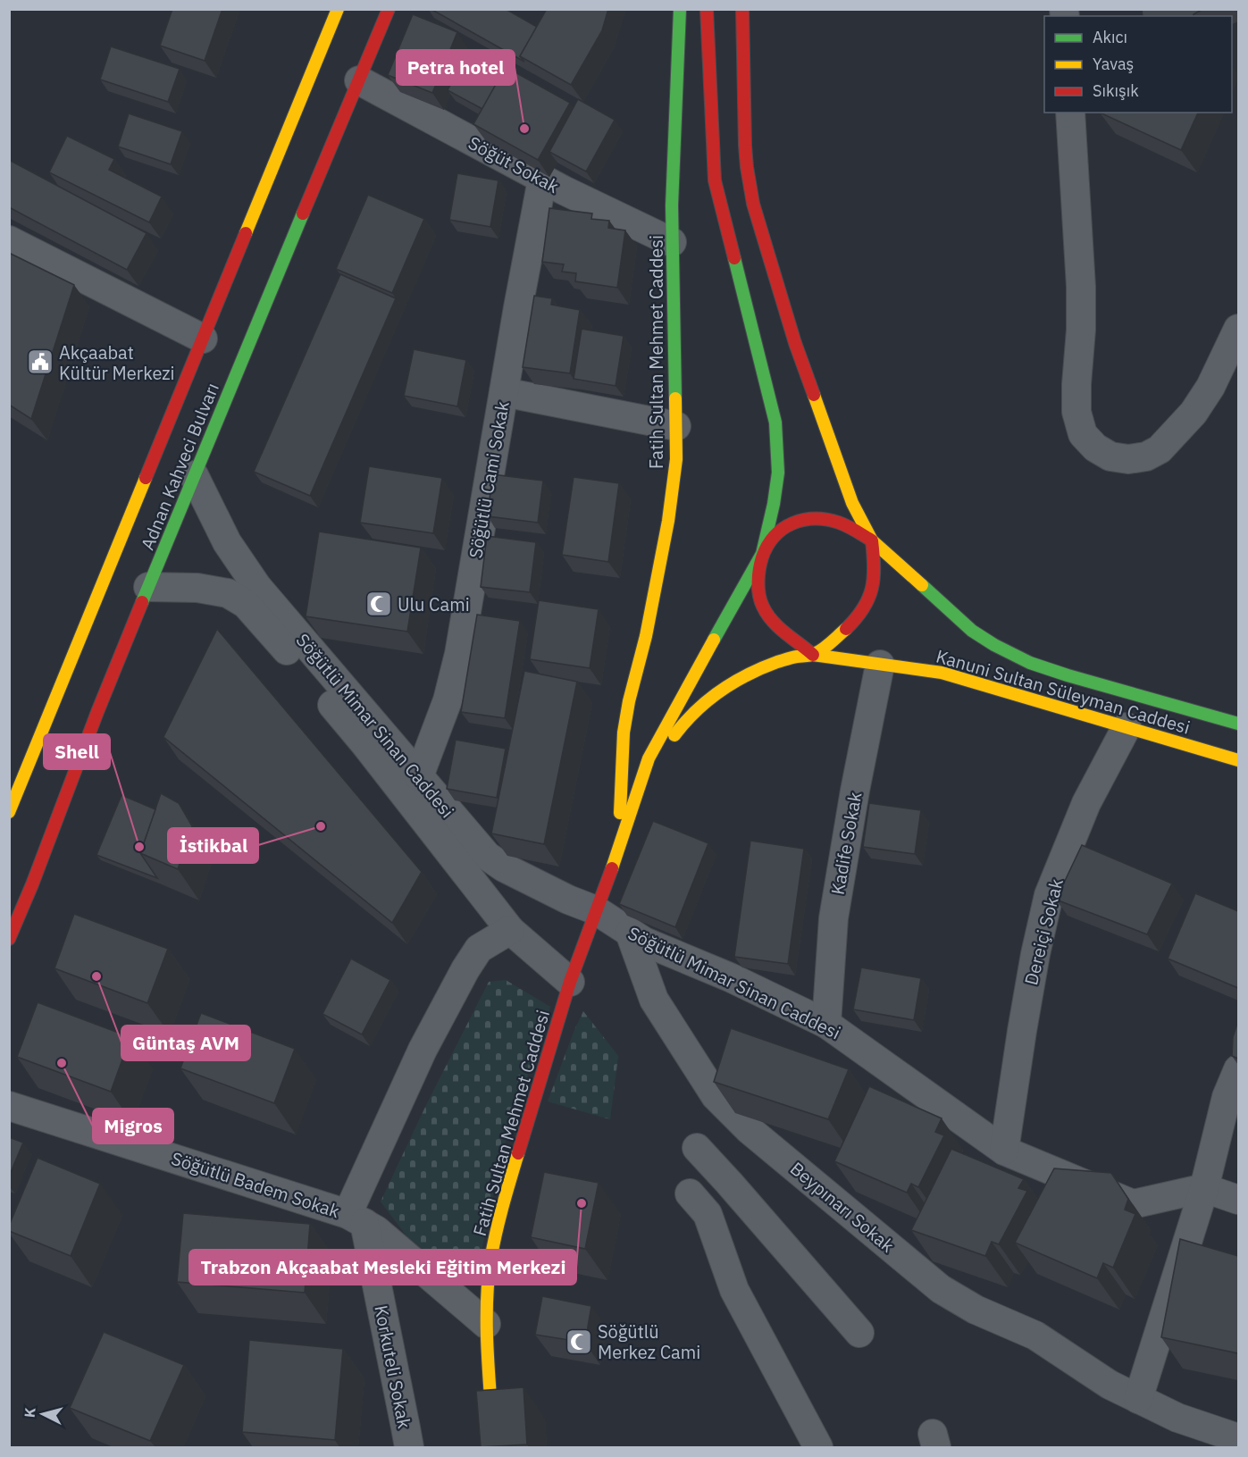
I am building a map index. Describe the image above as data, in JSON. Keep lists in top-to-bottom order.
{
  "streets": {
    "main road": ["Fatih Sultan Mehmet Caddesi", "Adnan Kahveci Bulvarı", "Kanuni Sultan Süleyman Caddesi"],
    "street": [
      "Söğüt Sokak",
      "Söğütlü Cami Sokak",
      "Söğütlü Mimar Sinan Caddesi",
      "Kadife Sokak",
      "Dereiçi Sokak",
      "Söğütlü Badem Sokak",
      "Beypınarı Sokak",
      "Korkuteli Sokak"
    ]
  },
  "crossings": [
    ["Söğüt Sokak", "Fatih Sultan Mehmet Caddesi"],
    ["Söğüt Sokak", "Adnan Kahveci Bulvarı"],
    ["Söğüt Sokak", "Söğütlü Cami Sokak"],
    ["Fatih Sultan Mehmet Caddesi", "Kanuni Sultan Süleyman Caddesi"],
    ["Fatih Sultan Mehmet Caddesi", "Söğütlü Mimar Sinan Caddesi"],
    ["Fatih Sultan Mehmet Caddesi", "Söğütlü Badem Sokak"],
    ["Adnan Kahveci Bulvarı", "Söğütlü Mimar Sinan Caddesi"],
    ["Söğütlü Cami Sokak", "Söğütlü Mimar Sinan Caddesi"],
    ["Kanuni Sultan Süleyman Caddesi", "Kadife Sokak"],
    ["Kanuni Sultan Süleyman Caddesi", "Dereiçi Sokak"],
    ["Söğütlü Mimar Sinan Caddesi", "Kadife Sokak"],
    ["Söğütlü Mimar Sinan Caddesi", "Dereiçi Sokak"],
    ["Söğütlü Mimar Sinan Caddesi", "Söğütlü Badem Sokak"],
    ["Söğütlü Mimar Sinan Caddesi", "Beypınarı Sokak"],
    ["Söğütlü Badem Sokak", "Korkuteli Sokak"]
  ],
  "places": {
    "other": [
      "Petra hotel",
      "İstikbal",
      "Shell",
      "Güntaş AVM",
      "Migros",
      "Trabzon Akçaabat Mesleki Eğitim Merkezi"
    ],
    "public building": ["Akçaabat Kültür Merkezi"],
    "mosque": ["Ulu Cami", "Söğütlü Merkez Cami"]
  },
  "legend": ["Akıcı", "Yavaş", "Sıkışık"],
  "north": "left"
}
